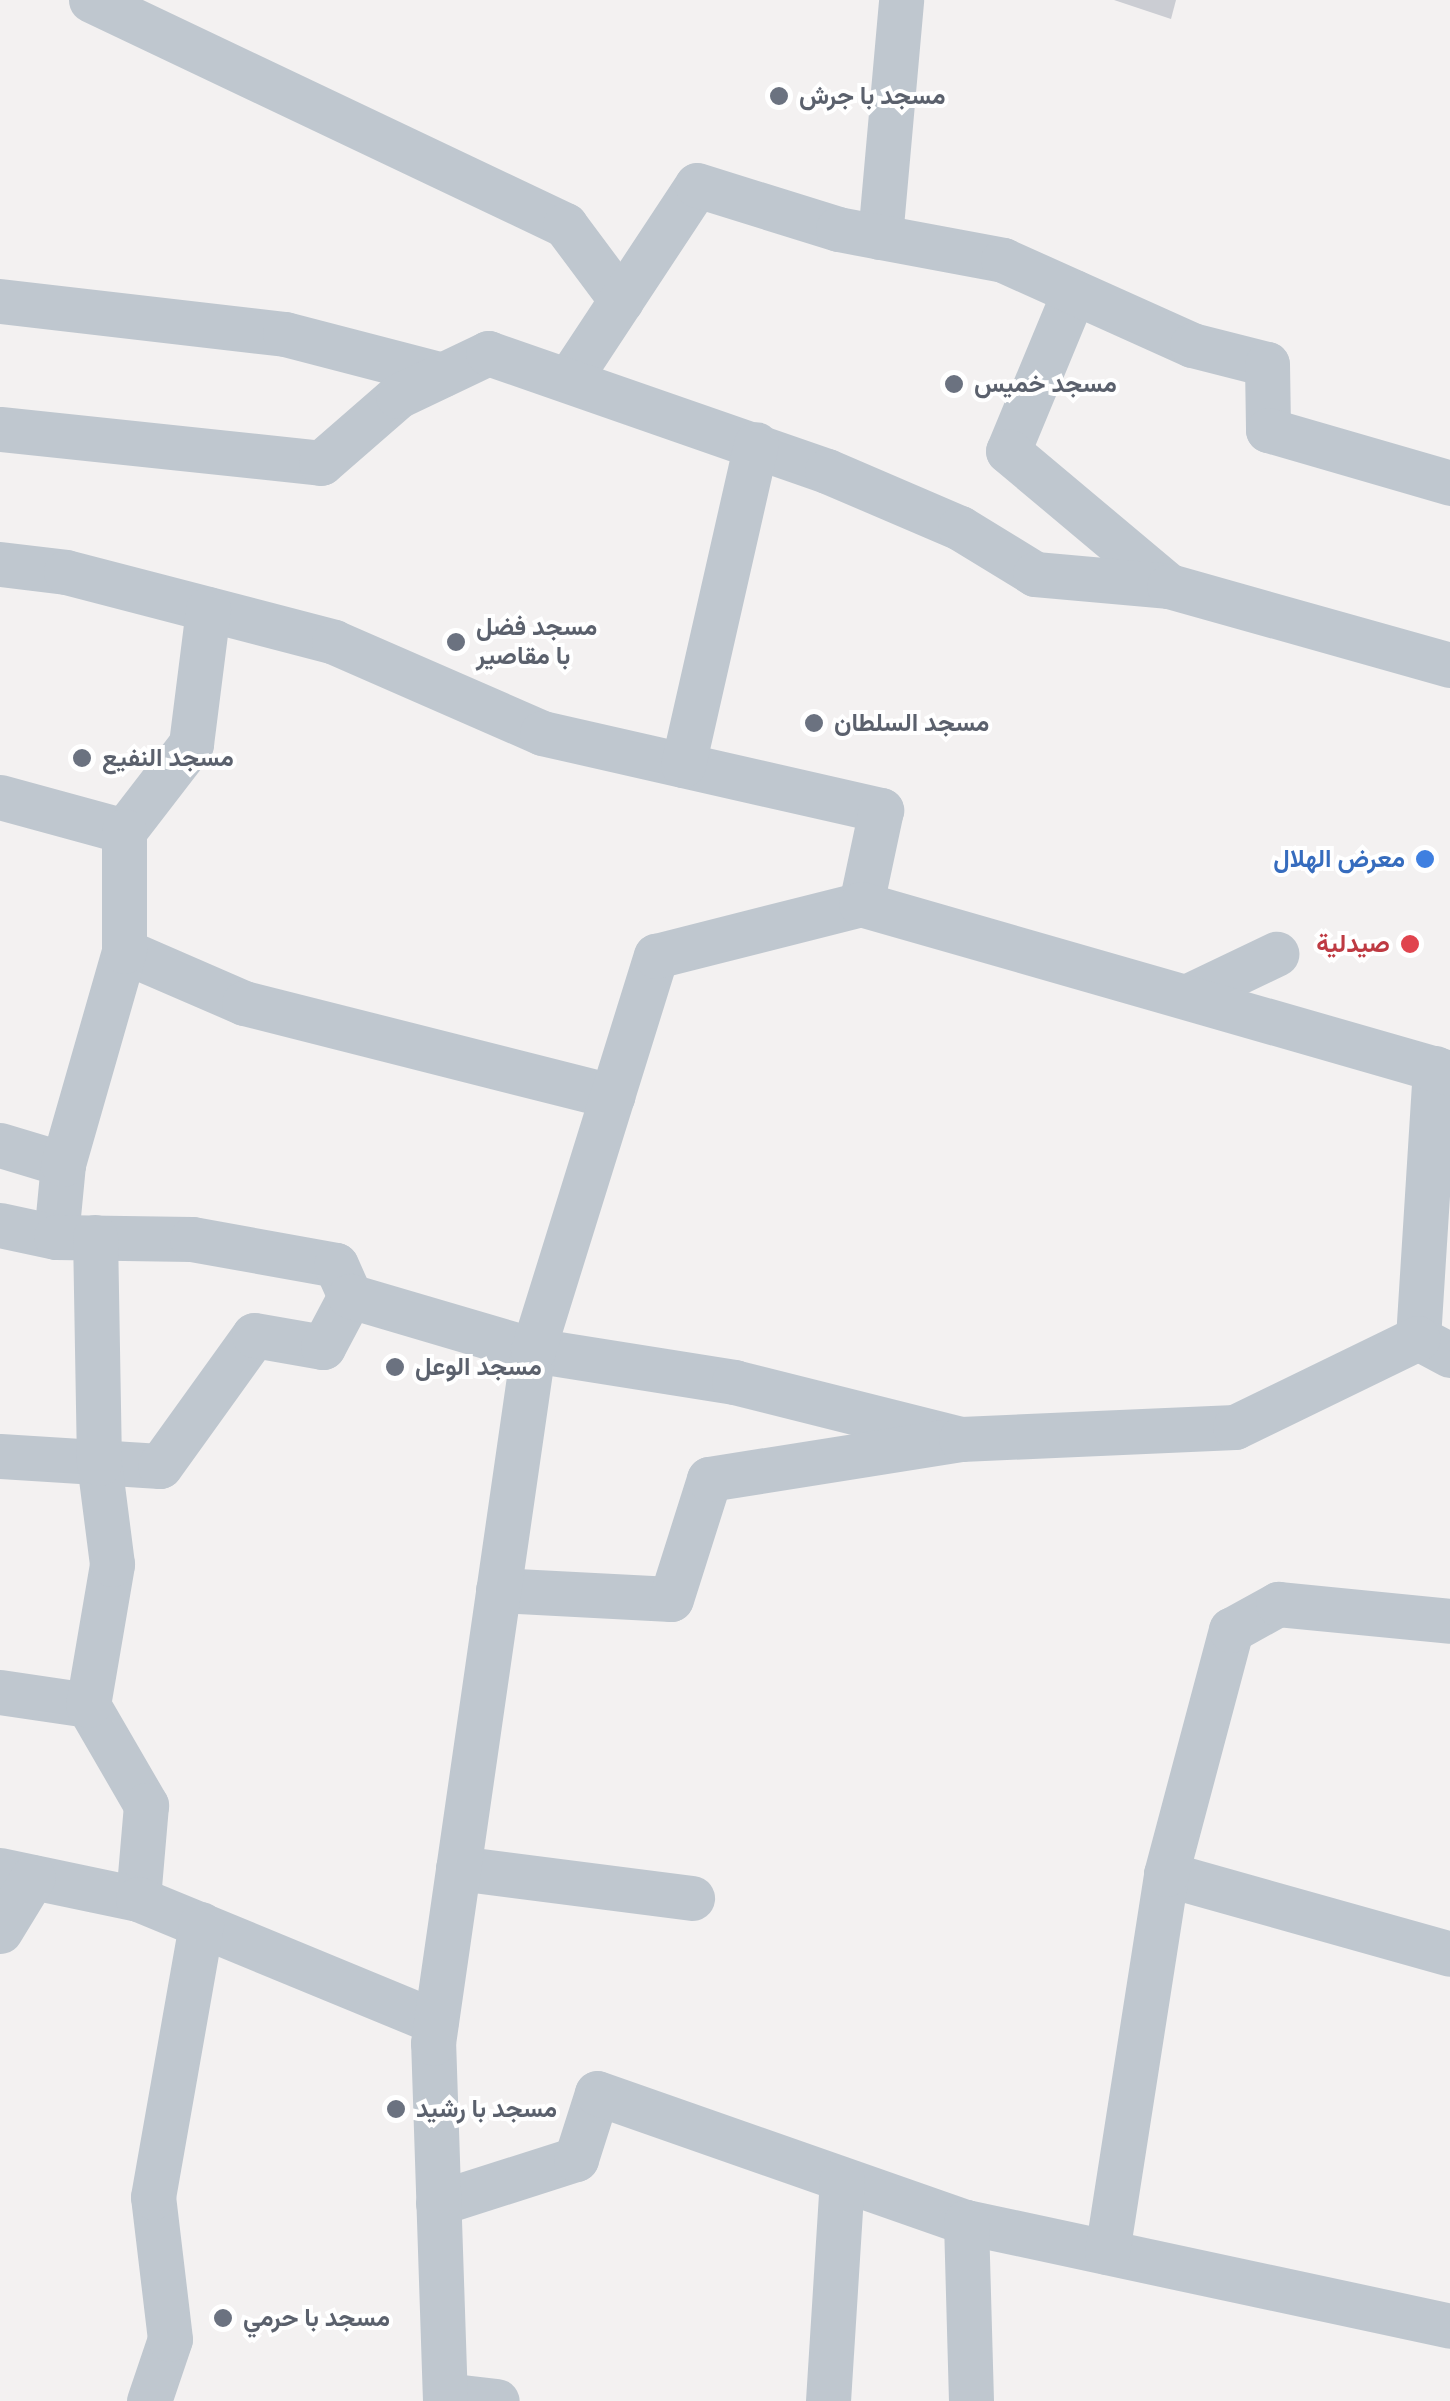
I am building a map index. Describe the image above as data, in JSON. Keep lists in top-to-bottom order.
{
  "places": [
    "مسجد با جرش",
    "مسجد خميس",
    "مسجد فضل با مقاصير",
    "مسجد السلطان",
    "مسجد النفيع",
    "معرض الهلال",
    "صيدلية",
    "مسجد الوعل",
    "مسجد با رشيد",
    "مسجد با حرمي"
  ]
}
